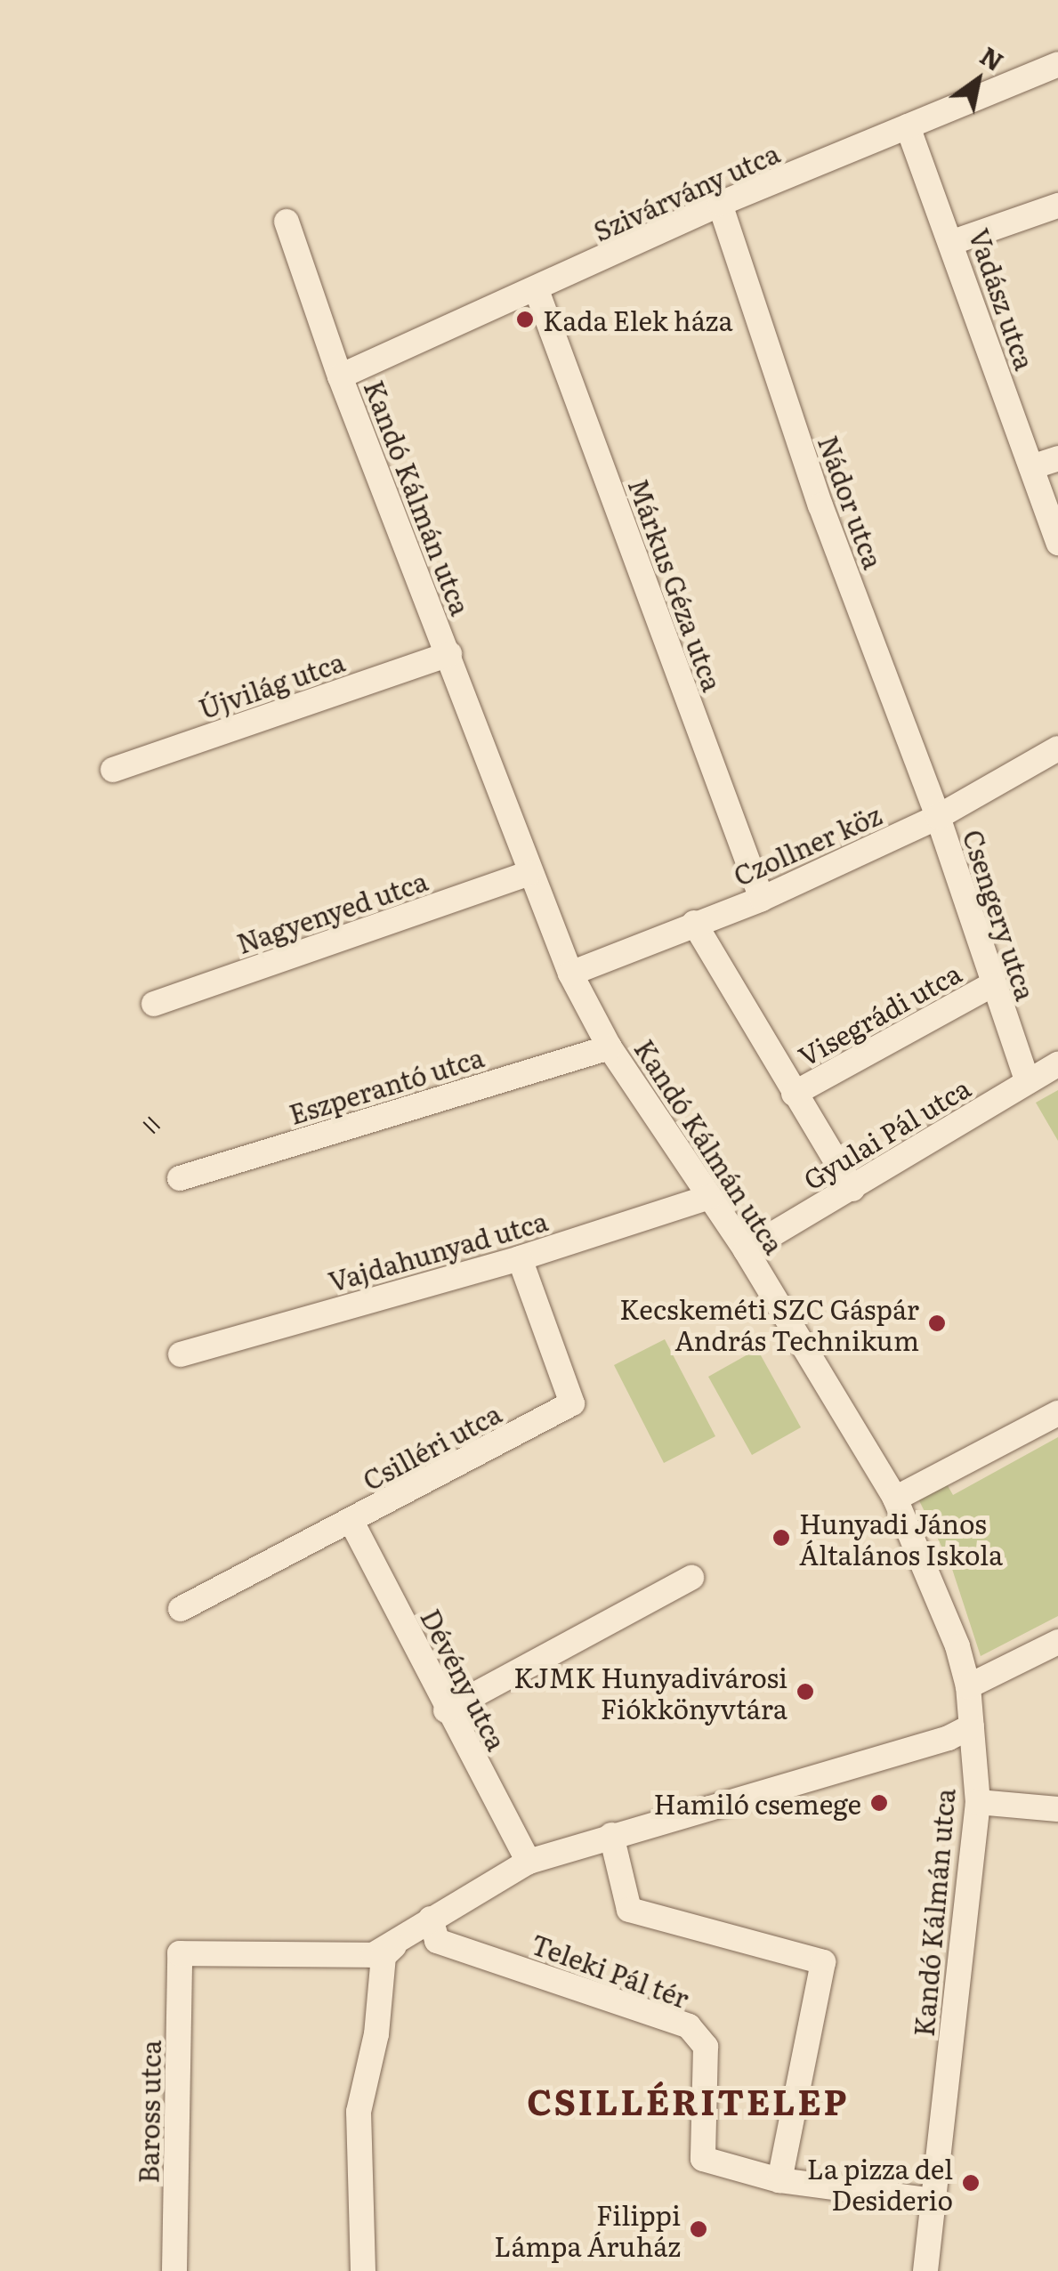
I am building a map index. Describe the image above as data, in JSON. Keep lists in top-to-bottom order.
{
  "streets": {
    "street": [
      "Szivárvány utca",
      "Vadász utca",
      "Kandó Kálmán utca",
      "Nádor utca",
      "Márkus Géza utca",
      "Újvilág utca",
      "Czollner köz",
      "Nagyenyed utca",
      "Csengery utca",
      "Visegrádi utca",
      "Eszperantó utca",
      "Gyulai Pál utca",
      "Vajdahunyad utca",
      "Csilléri utca",
      "Dévény utca",
      "Teleki Pál tér",
      "Baross utca"
    ]
  },
  "crossings": [
    ["Szivárvány utca", "Vadász utca"],
    ["Szivárvány utca", "Kandó Kálmán utca"],
    ["Szivárvány utca", "Nádor utca"],
    ["Szivárvány utca", "Márkus Géza utca"],
    ["Kandó Kálmán utca", "Újvilág utca"],
    ["Kandó Kálmán utca", "Czollner köz"],
    ["Kandó Kálmán utca", "Nagyenyed utca"],
    ["Kandó Kálmán utca", "Eszperantó utca"],
    ["Kandó Kálmán utca", "Gyulai Pál utca"],
    ["Kandó Kálmán utca", "Vajdahunyad utca"],
    ["Kandó Kálmán utca", "Teleki Pál tér"],
    ["Nádor utca", "Czollner köz"],
    ["Nádor utca", "Csengery utca"],
    ["Márkus Géza utca", "Czollner köz"],
    ["Czollner köz", "Csengery utca"],
    ["Csengery utca", "Visegrádi utca"],
    ["Csengery utca", "Gyulai Pál utca"],
    ["Vajdahunyad utca", "Csilléri utca"],
    ["Csilléri utca", "Dévény utca"]
  ],
  "districts": ["CSILLÉRITELEP"],
  "places": [
    "Kada Elek háza",
    "Kecskeméti SZC Gáspár András Technikum",
    "Hunyadi János Általános Iskola",
    "KJMK Hunyadivárosi Fiókkönyvtára",
    "Hamiló csemege",
    "La pizza del Desiderio",
    "Filippi Lámpa Áruház"
  ],
  "north": "top right"
}
